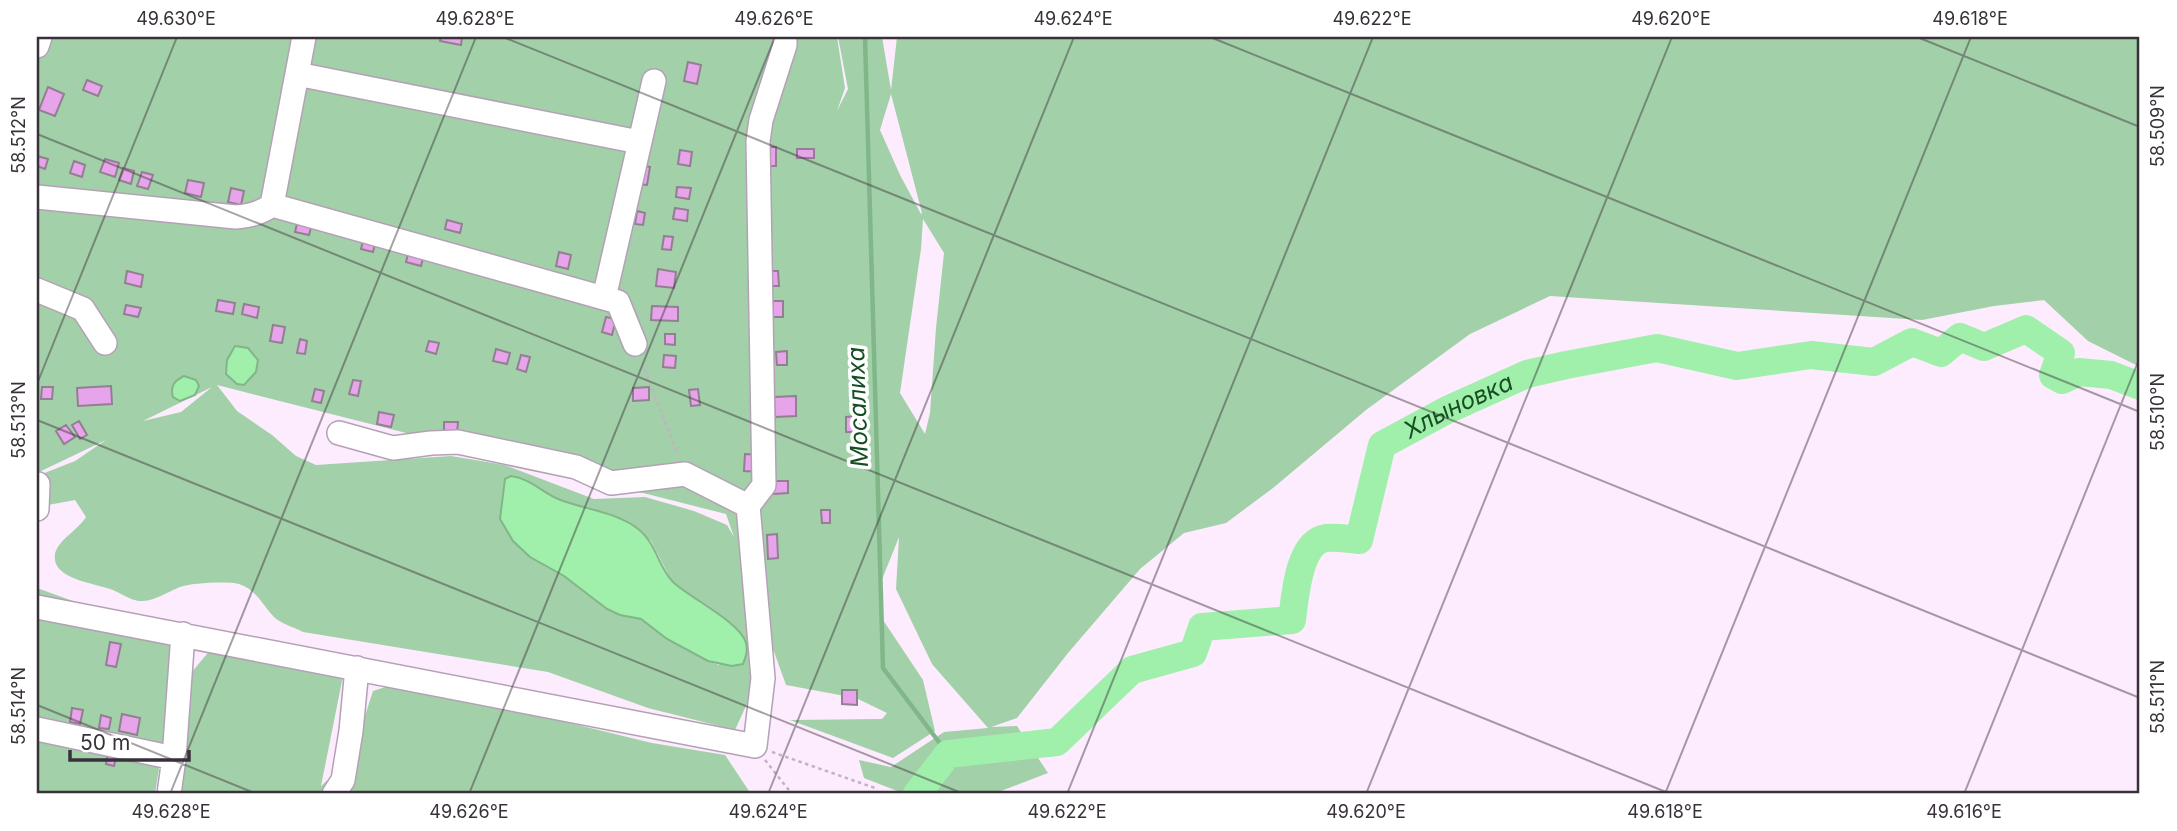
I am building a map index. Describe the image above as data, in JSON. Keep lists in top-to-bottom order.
{
  "water": ["Мосалиха", "Хлыновка"],
  "scale_bar": "50 m",
  "coordinates": [
    "49.630°E",
    "49.628°E",
    "49.626°E",
    "49.624°E",
    "49.622°E",
    "49.620°E",
    "49.618°E",
    "58.509°N",
    "58.512°N",
    "58.510°N",
    "58.513°N",
    "58.511°N",
    "58.514°N",
    "49.616°E"
  ]
}
